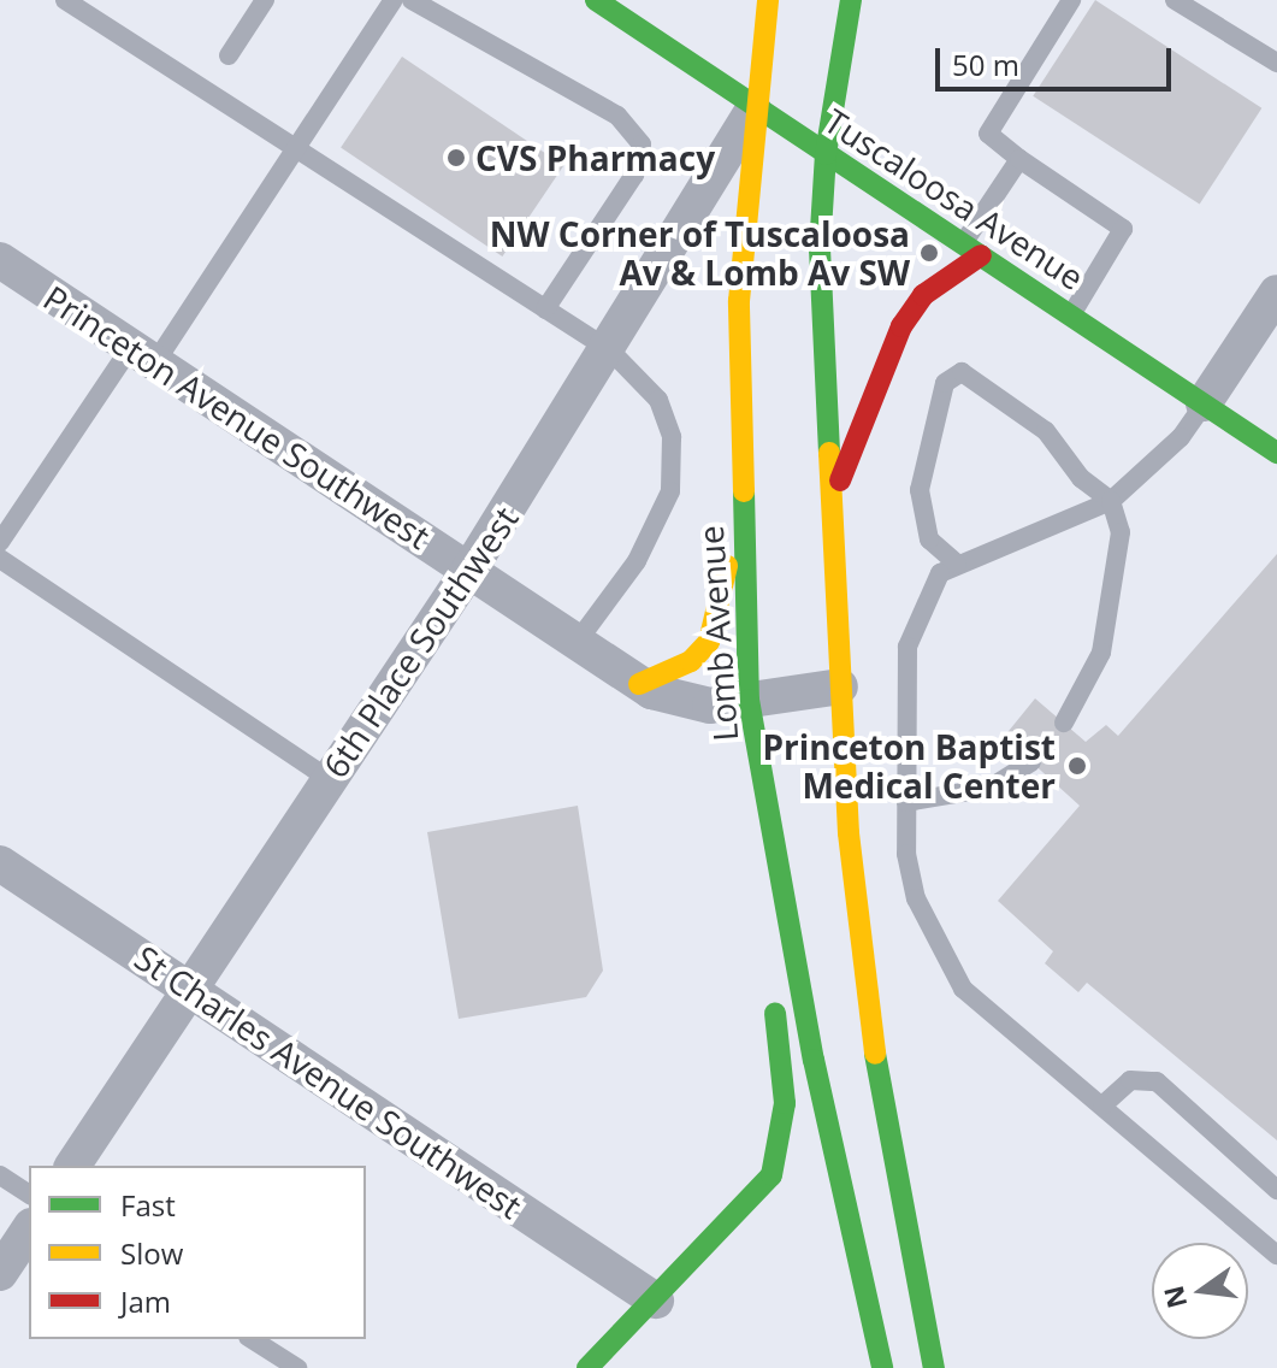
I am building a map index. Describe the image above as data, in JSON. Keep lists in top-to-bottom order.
{
  "streets": {
    "main road": ["Tuscaloosa Avenue", "Lomb Avenue"],
    "street": ["Princeton Avenue Southwest", "6th Place Southwest", "St Charles Avenue Southwest"]
  },
  "crossings": [
    ["Tuscaloosa Avenue", "Lomb Avenue"],
    ["Tuscaloosa Avenue", "6th Place Southwest"],
    ["Princeton Avenue Southwest", "Lomb Avenue"],
    ["Princeton Avenue Southwest", "6th Place Southwest"],
    ["Lomb Avenue", "6th Place Southwest"],
    ["6th Place Southwest", "St Charles Avenue Southwest"]
  ],
  "places": ["CVS Pharmacy", "NW Corner of Tuscaloosa Av & Lomb Av SW", "Princeton Baptist Medical Center"],
  "legend": ["Fast", "Slow", "Jam"],
  "scale_bar": "50 m",
  "north": "left"
}
